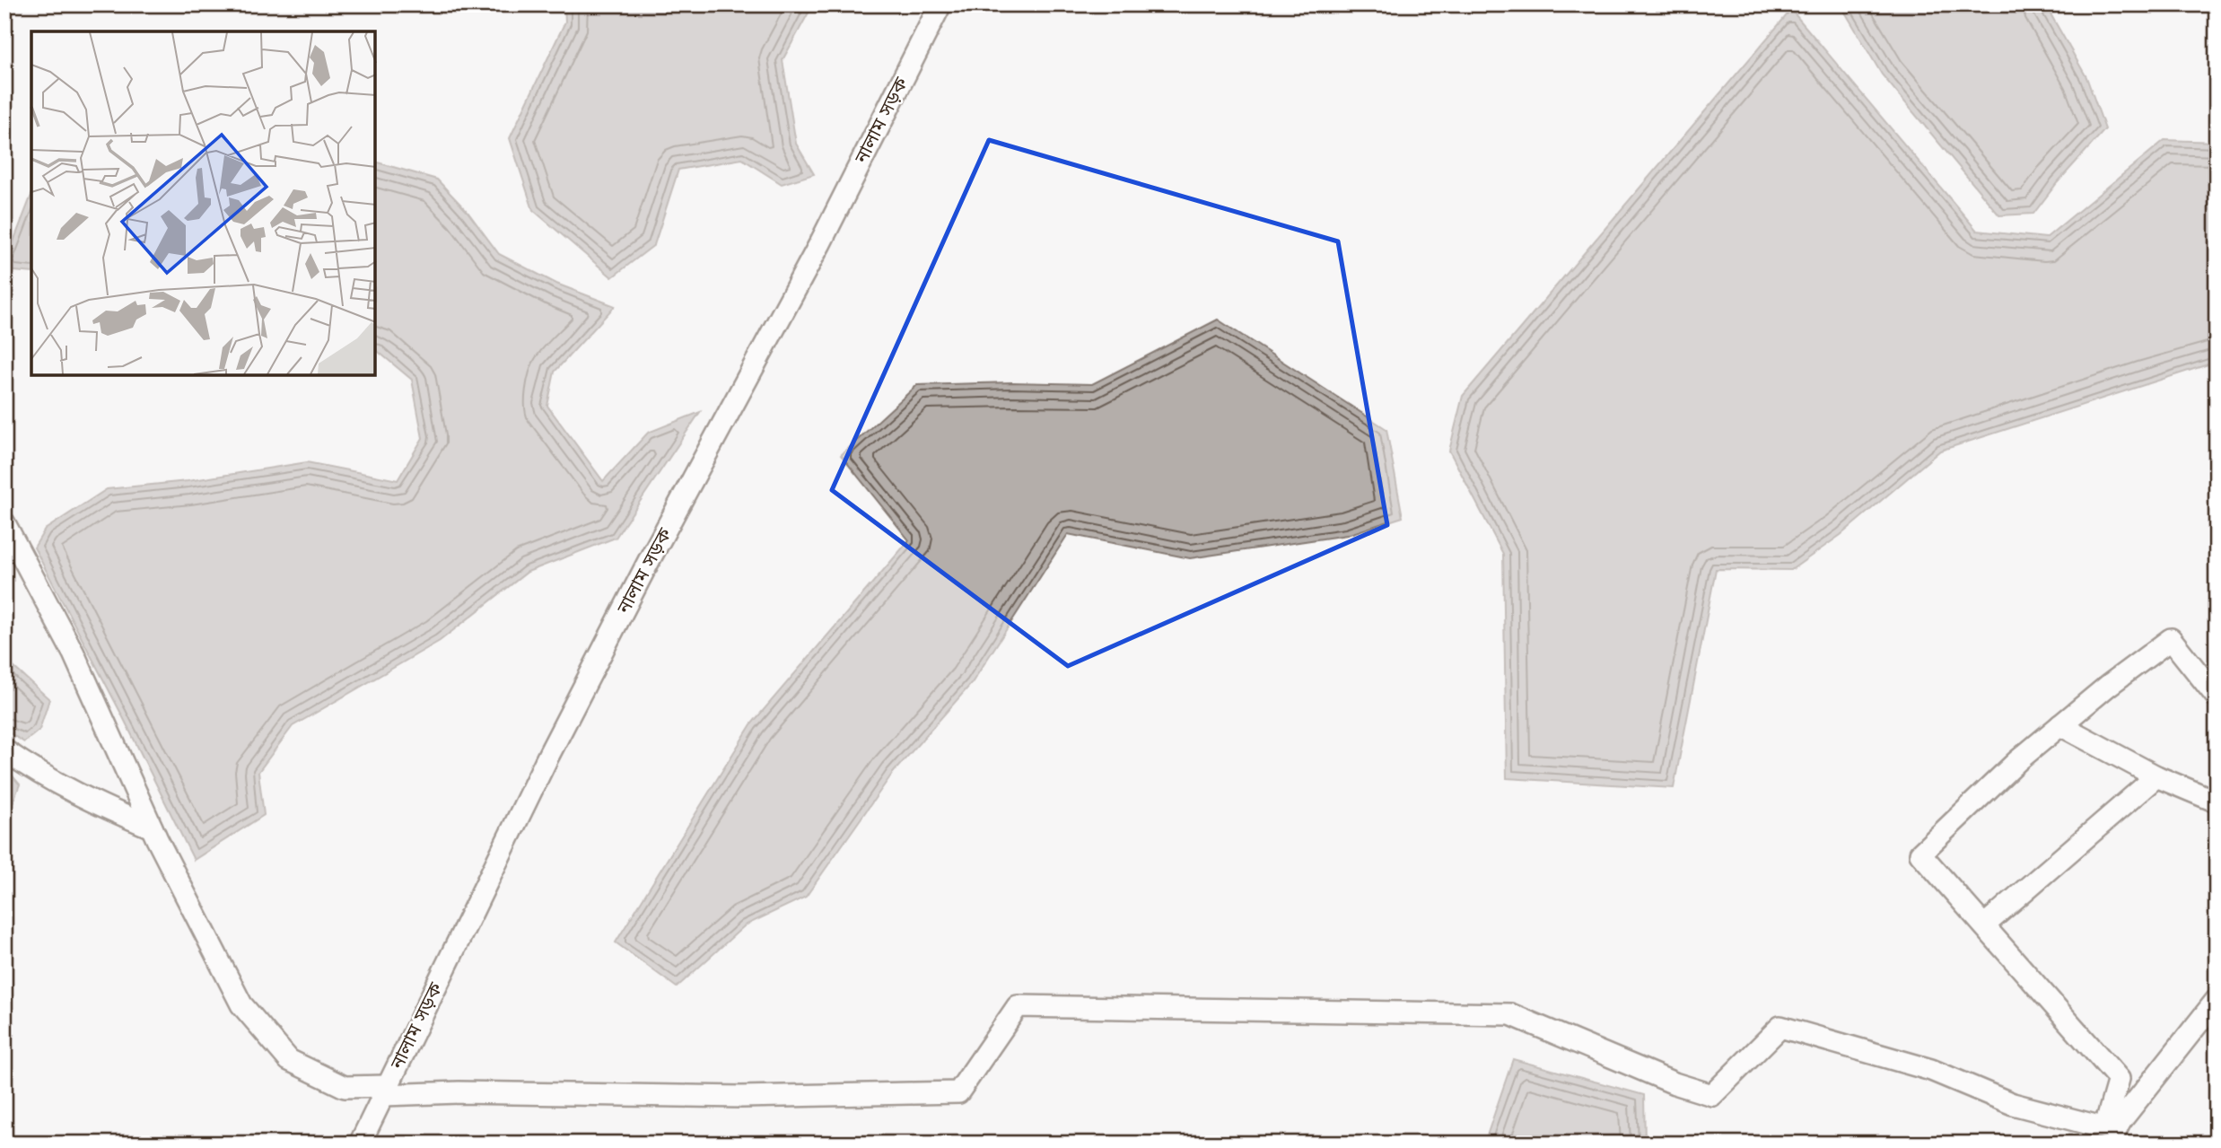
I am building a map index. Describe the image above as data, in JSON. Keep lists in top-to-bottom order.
{
  "streets": {
    "street": ["নালাম সড়ক"]
  }
}
